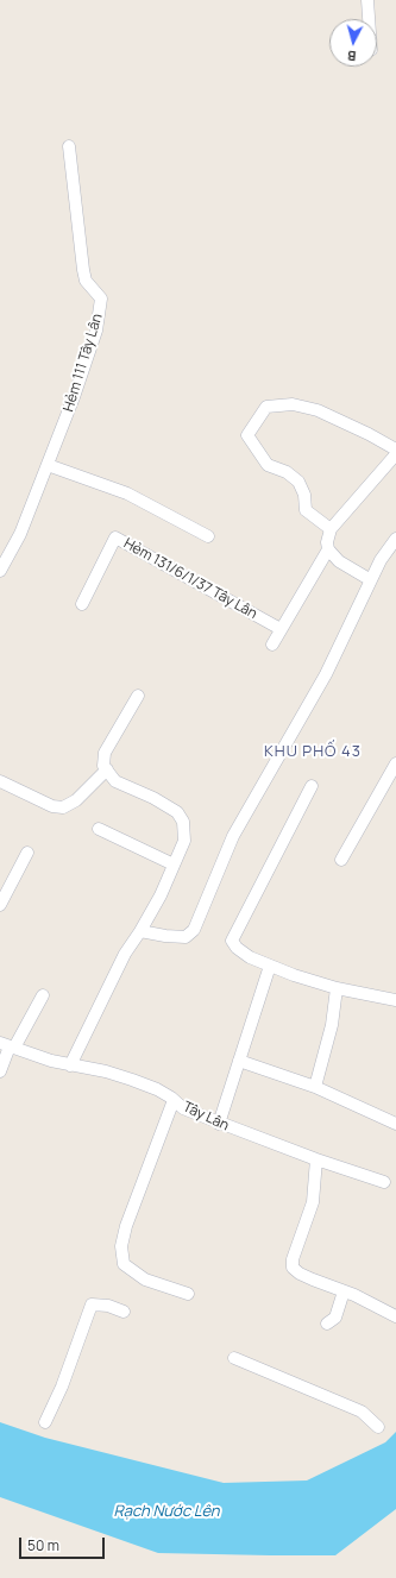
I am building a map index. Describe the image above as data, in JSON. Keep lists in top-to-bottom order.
{
  "streets": {
    "street": ["Hẻm 111 Tây Lân", "Hẻm 131/6/1/37 Tây Lân", "Tây Lân"]
  },
  "districts": ["KHU PHỐ 43"],
  "water": ["Rạch Nước Lên"],
  "scale_bar": "50 m",
  "north": "bottom"
}
